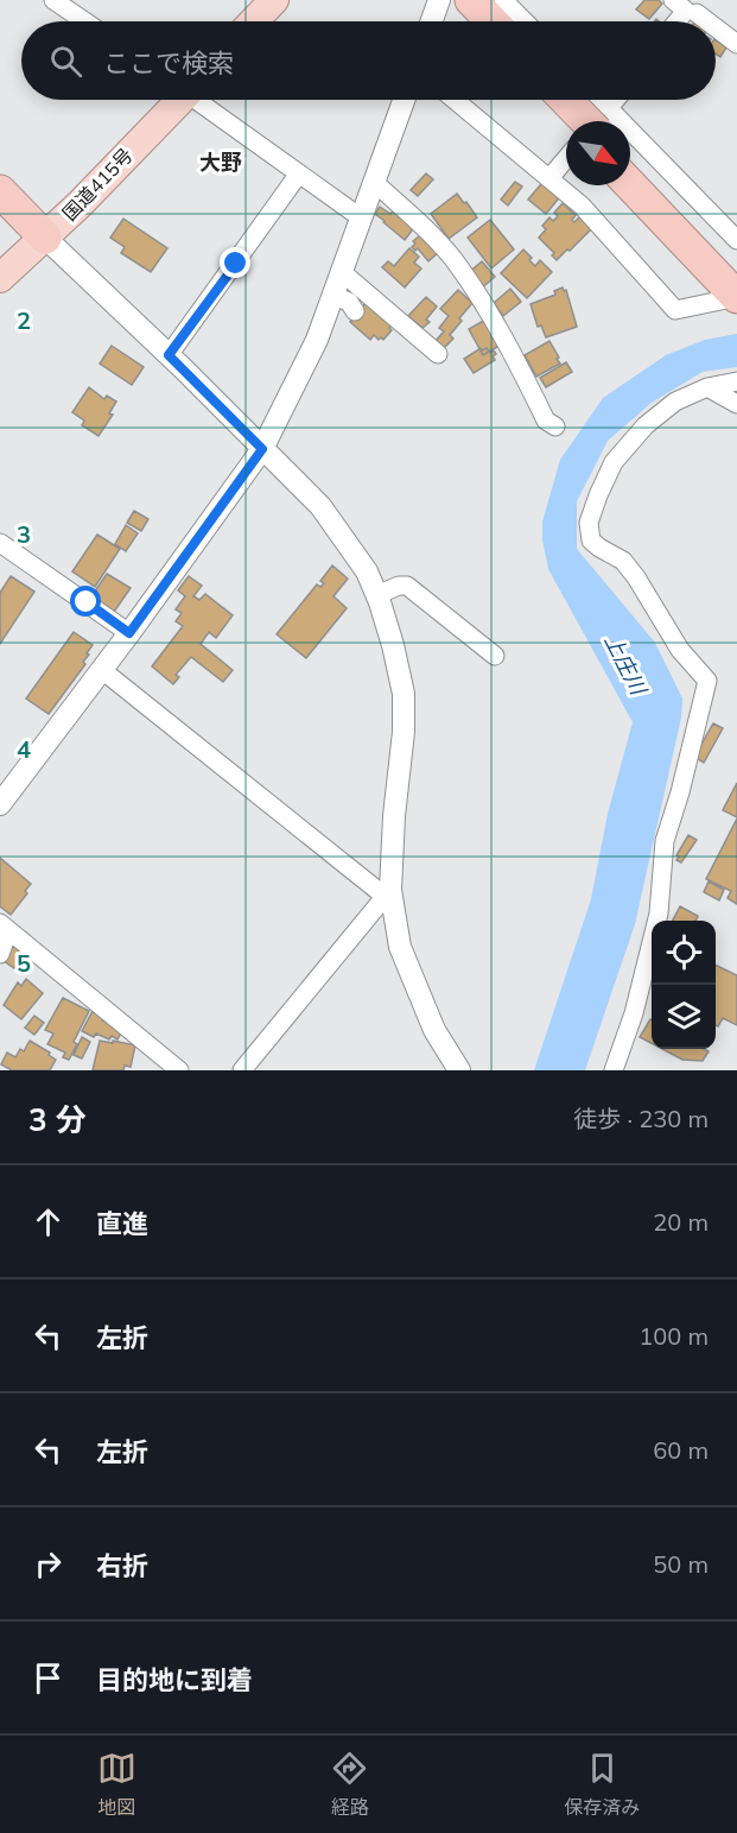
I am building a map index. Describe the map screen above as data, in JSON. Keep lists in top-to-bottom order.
{
  "streets": {
    "highway": ["国道415号"]
  },
  "districts": ["大野"],
  "water": ["上庄川"],
  "north": "bottom right",
  "page": {
    "search": "ここで検索",
    "heading": ["3 分", "徒歩 · 230 m"],
    "list": [
      ["直進", "20 m"],
      ["左折", "100 m"],
      ["左折", "60 m"],
      ["右折", "50 m"],
      "目的地に到着"
    ],
    "nav": ["地図", "経路", "保存済み"]
  },
  "grid": {
    "rows": [
      "2",
      "3",
      "4",
      "5"
    ]
  }
}
